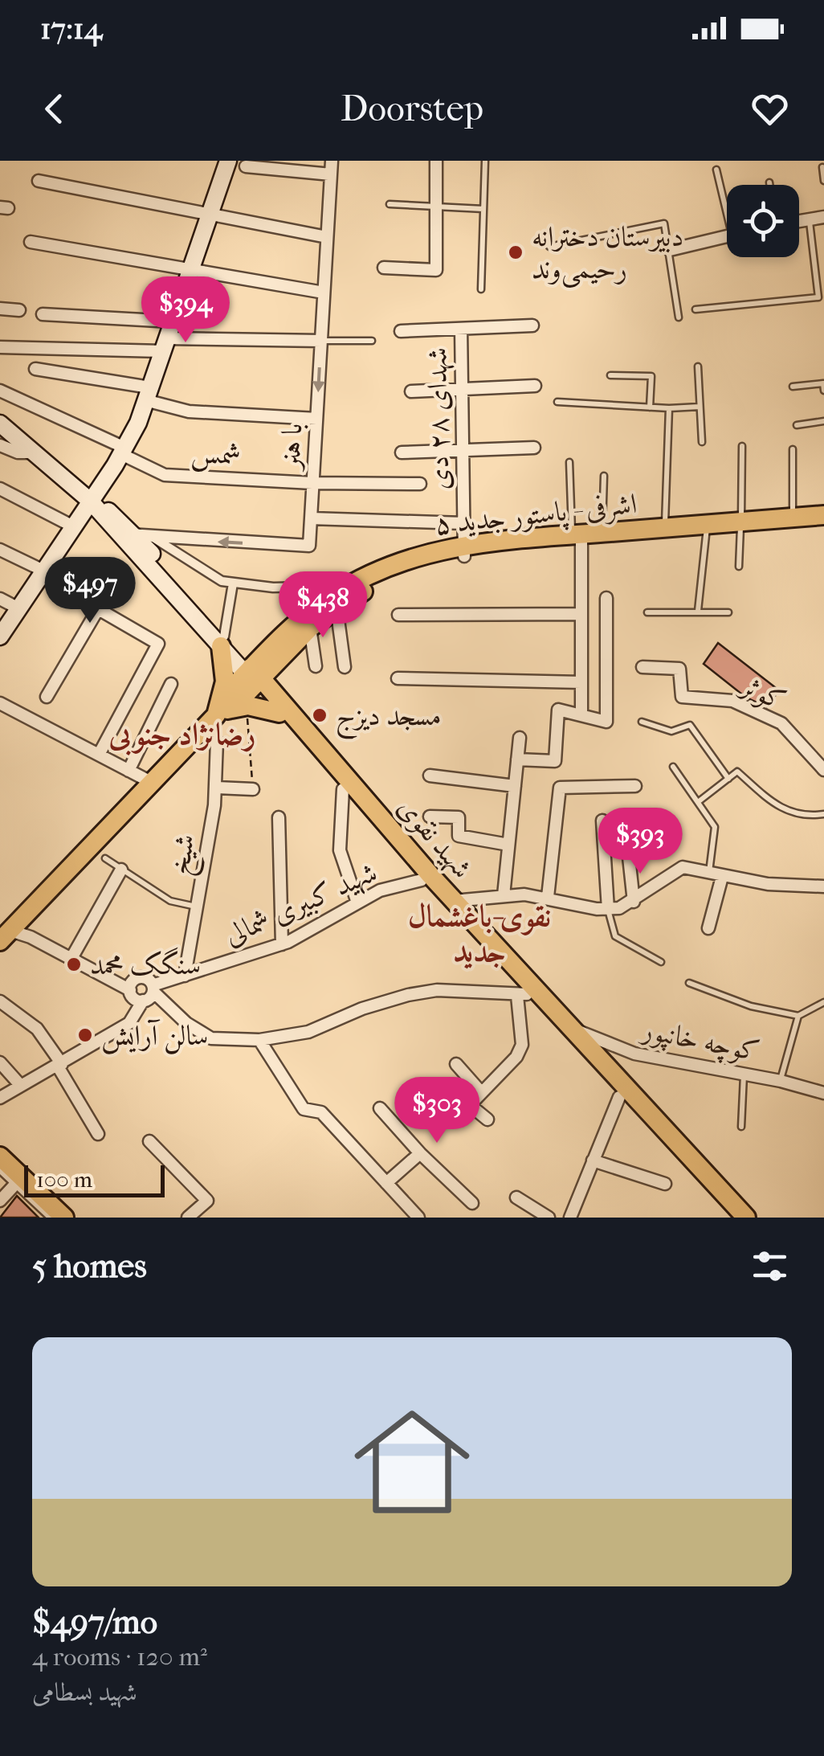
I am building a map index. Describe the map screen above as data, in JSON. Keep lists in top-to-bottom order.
{
  "streets": {
    "main road": ["اشرفی - پاستور جدید ۵", "شهید نقوی"],
    "street": [
      "شهدای ۲۸ دی",
      "با هنر",
      "شمس",
      "کوثر",
      "شیخ",
      "شهید کبیری شمالی",
      "کوچه خانپور"
    ]
  },
  "crossings": [
    ["شهدای ۲۸ دی", "اشرفی - پاستور جدید ۵"],
    ["با هنر", "شمس"],
    ["اشرفی - پاستور جدید ۵", "شهید نقوی"],
    ["شهید نقوی", "شهید کبیری شمالی"],
    ["شهید نقوی", "کوچه خانپور"],
    ["شیخ", "شهید کبیری شمالی"]
  ],
  "districts": ["رضانژاد جنوبی", "نقوی-باغشمال جدید"],
  "places": [
    "دبیرستان دخترانه رحیمی‌وند",
    "مسجد دیزج",
    "سنگک محمد",
    "سالن آرایش"
  ],
  "scale_bar": "100 m",
  "page": {
    "status": "17:14",
    "header": "Doorstep",
    "price": [
      "$394",
      "$497",
      "$438",
      "$393",
      "$303"
    ],
    "scale": "100 m",
    "heading": "5 homes",
    "list": [
      {
        "name": "$497/mo",
        "note": "4 rooms · 120 m² · شهید بسطامی"
      }
    ]
  }
}
